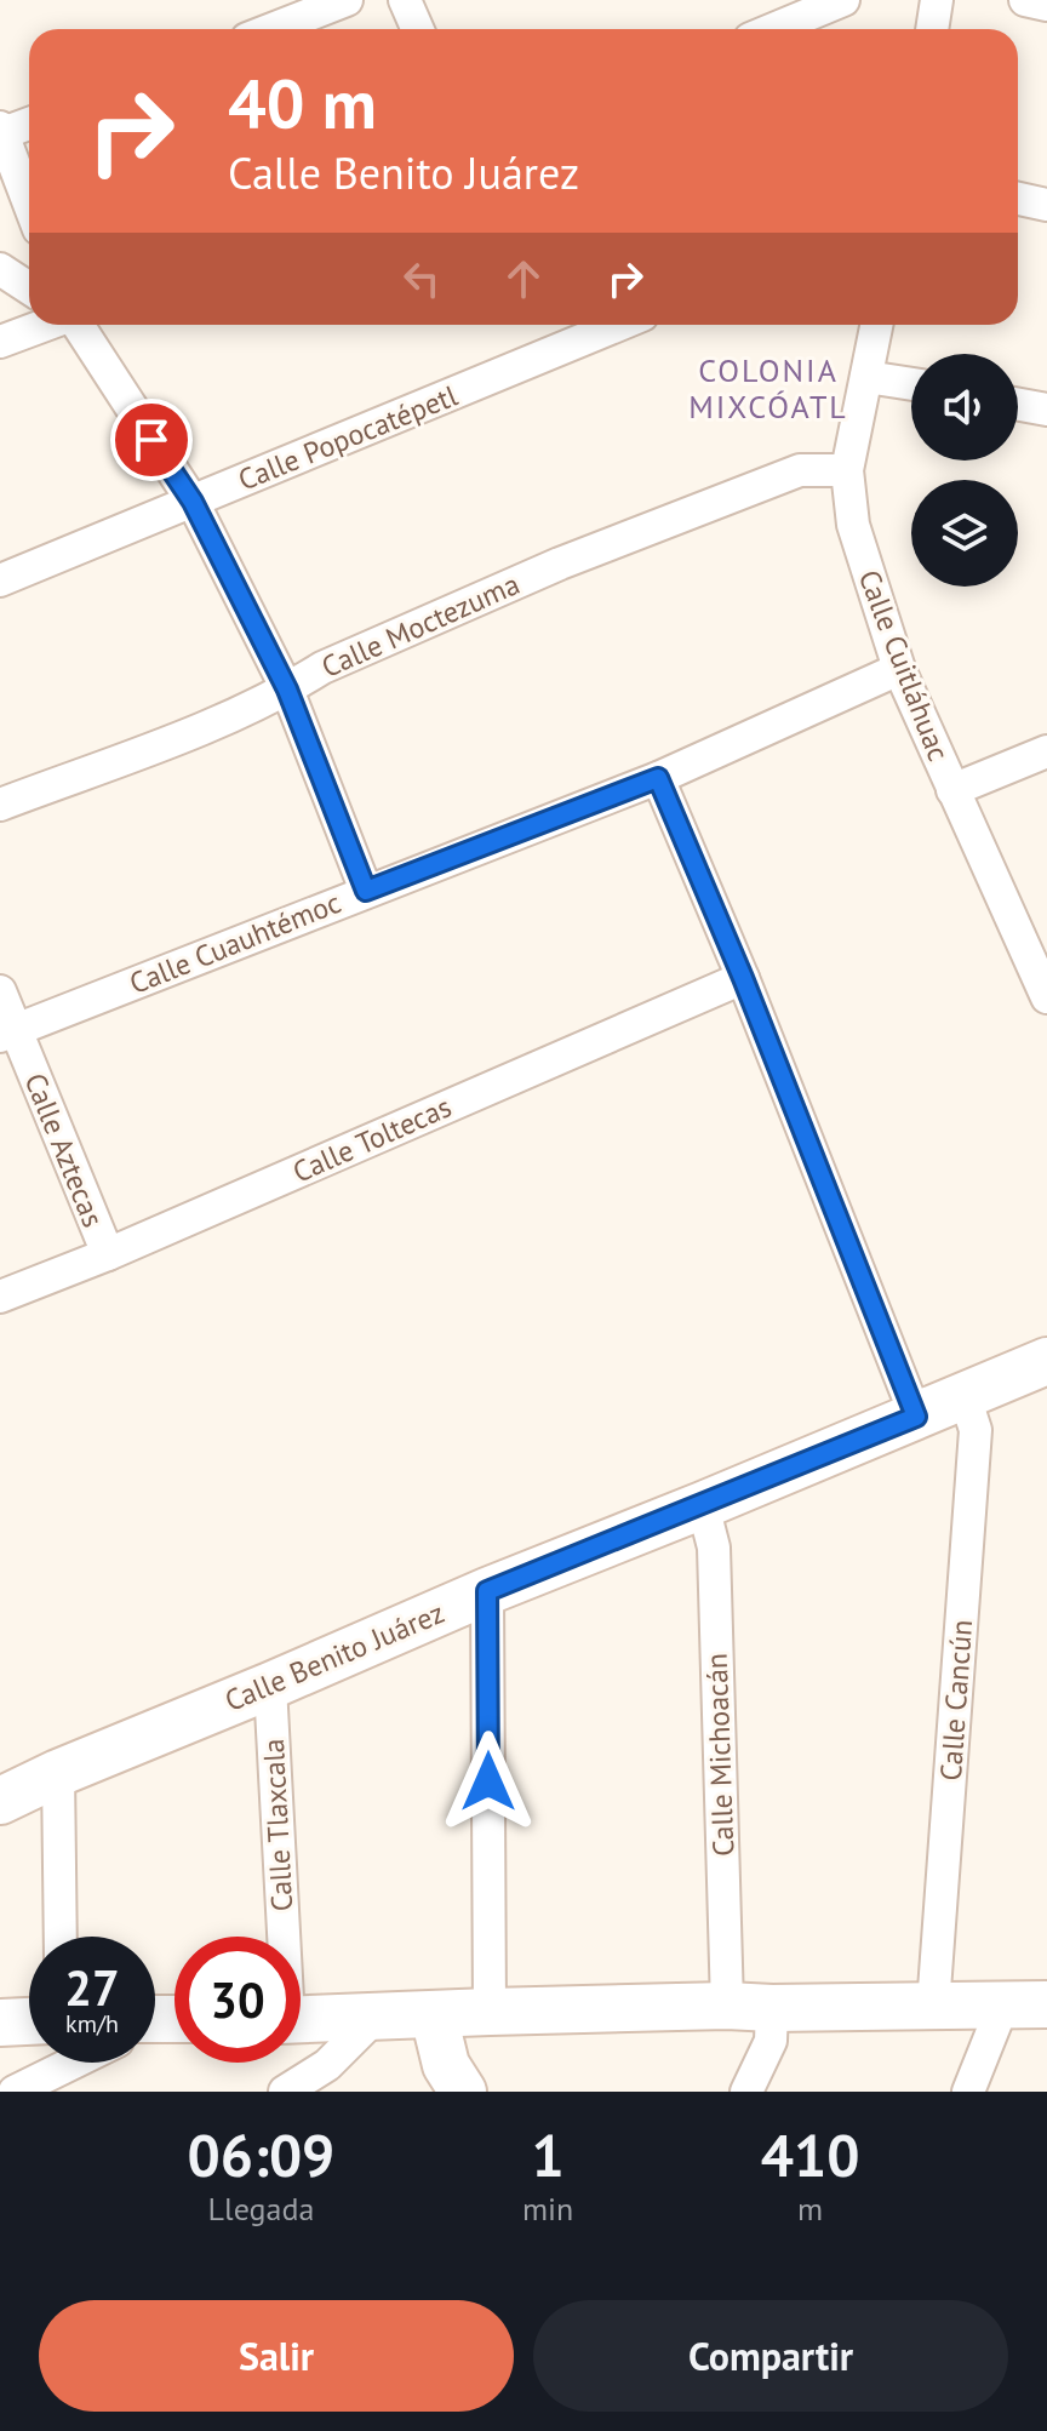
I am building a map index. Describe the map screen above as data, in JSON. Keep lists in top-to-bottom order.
{
  "streets": {
    "street": [
      "Calle Popocatépetl",
      "Calle Moctezuma",
      "Calle Cuitláhuac",
      "Calle Cuauhtémoc",
      "Calle Toltecas",
      "Calle Aztecas",
      "Calle Benito Juárez",
      "Calle Cancún",
      "Calle Michoacán",
      "Calle Tlaxcala"
    ]
  },
  "crossings": [
    ["Calle Moctezuma", "Calle Cuitláhuac"],
    ["Calle Cuitláhuac", "Calle Cuauhtémoc"],
    ["Calle Cuauhtémoc", "Calle Aztecas"],
    ["Calle Toltecas", "Calle Aztecas"],
    ["Calle Benito Juárez", "Calle Cancún"],
    ["Calle Benito Juárez", "Calle Michoacán"],
    ["Calle Benito Juárez", "Calle Tlaxcala"]
  ],
  "districts": ["COLONIA MIXCÓATL"],
  "page": {
    "turn": ["40 m", "Calle Benito Juárez"],
    "speed": "27 km/h",
    "limit": "30",
    "eta": [
      "06:09",
      "Llegada",
      "1",
      "min",
      "410",
      "m"
    ],
    "buttons": ["Salir", "Compartir"]
  }
}
